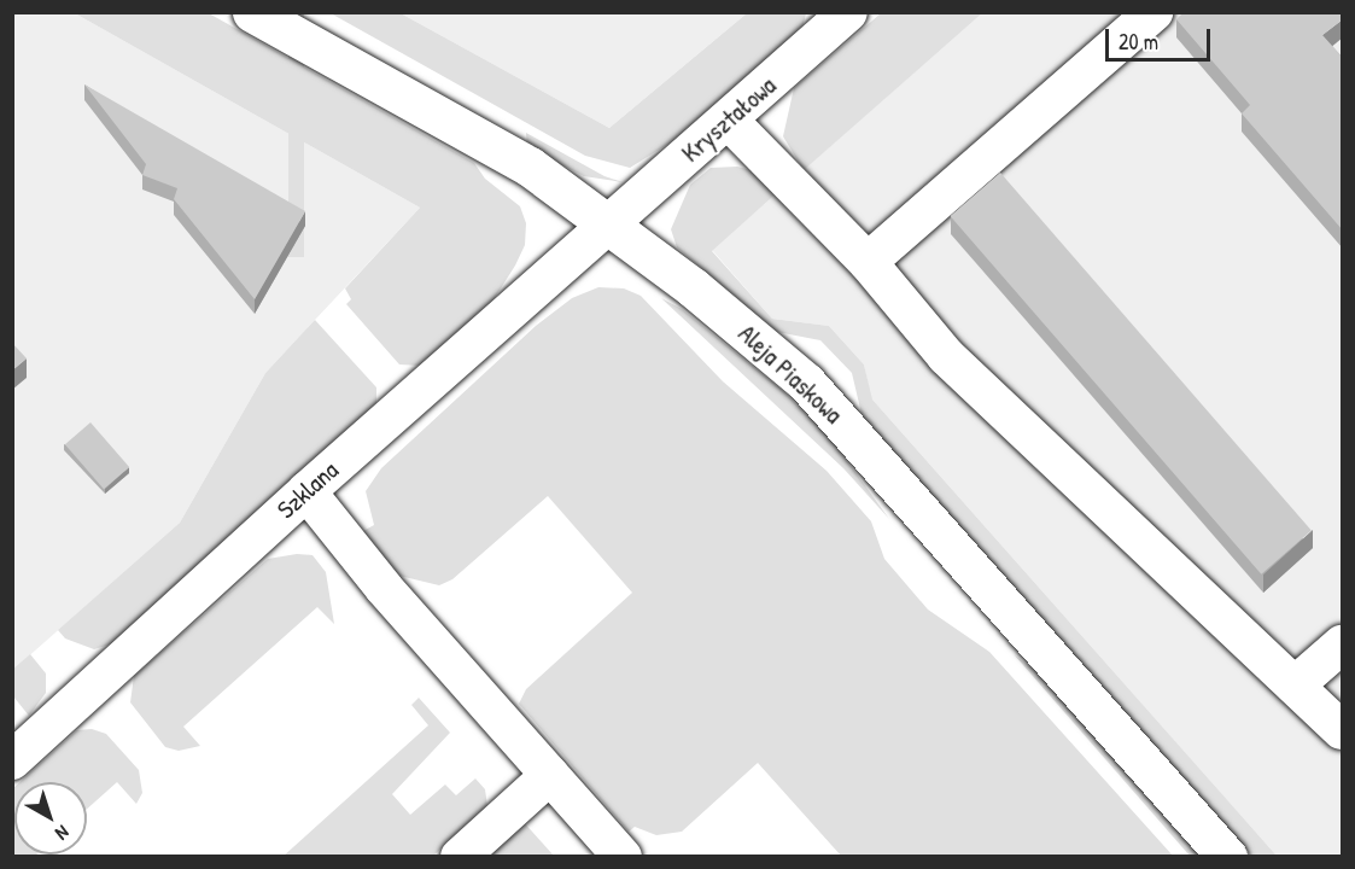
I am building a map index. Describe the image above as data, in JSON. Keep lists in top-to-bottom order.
{
  "streets": {
    "main road": ["Aleja Piaskowa"],
    "street": ["Kryształowa", "Szklana"]
  },
  "crossings": [
    ["Kryształowa", "Aleja Piaskowa"],
    ["Kryształowa", "Szklana"],
    ["Aleja Piaskowa", "Szklana"]
  ],
  "scale_bar": "20 m",
  "north": "bottom right"
}
